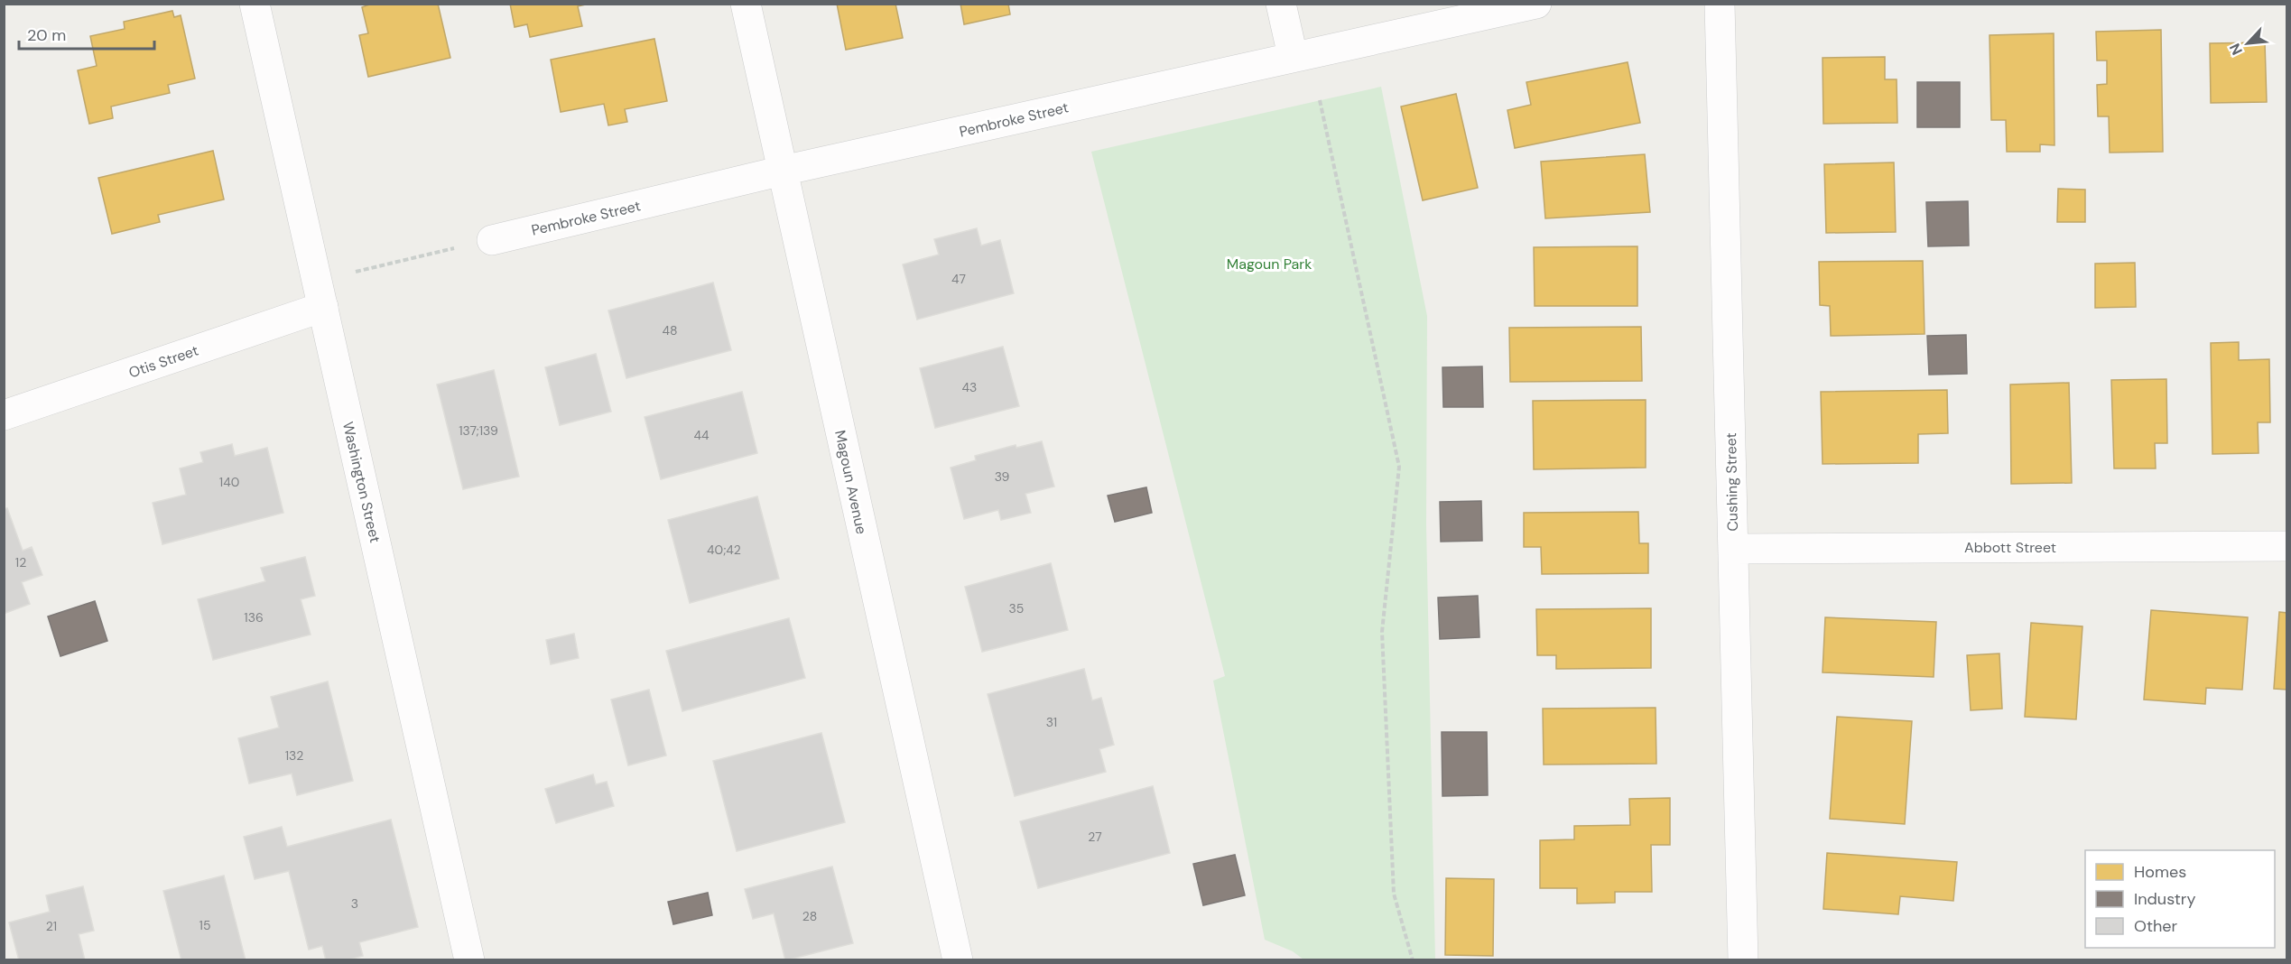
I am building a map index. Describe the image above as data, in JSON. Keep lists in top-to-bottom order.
{
  "streets": {
    "street": [
      "Pembroke Street",
      "Otis Street",
      "Washington Street",
      "Magoun Avenue",
      "Cushing Street",
      "Abbott Street"
    ]
  },
  "crossings": [
    ["Pembroke Street", "Magoun Avenue"],
    ["Otis Street", "Washington Street"],
    ["Cushing Street", "Abbott Street"]
  ],
  "parks": ["Magoun Park"],
  "house_numbers": [
    "47",
    "48",
    "43",
    "137;139",
    "44",
    "39",
    "140",
    "40;42",
    "12",
    "35",
    "136",
    "31",
    "132",
    "27",
    "3",
    "28",
    "15",
    "21"
  ],
  "legend": ["Homes", "Industry", "Other"],
  "scale_bar": "20 m",
  "north": "bottom left"
}
